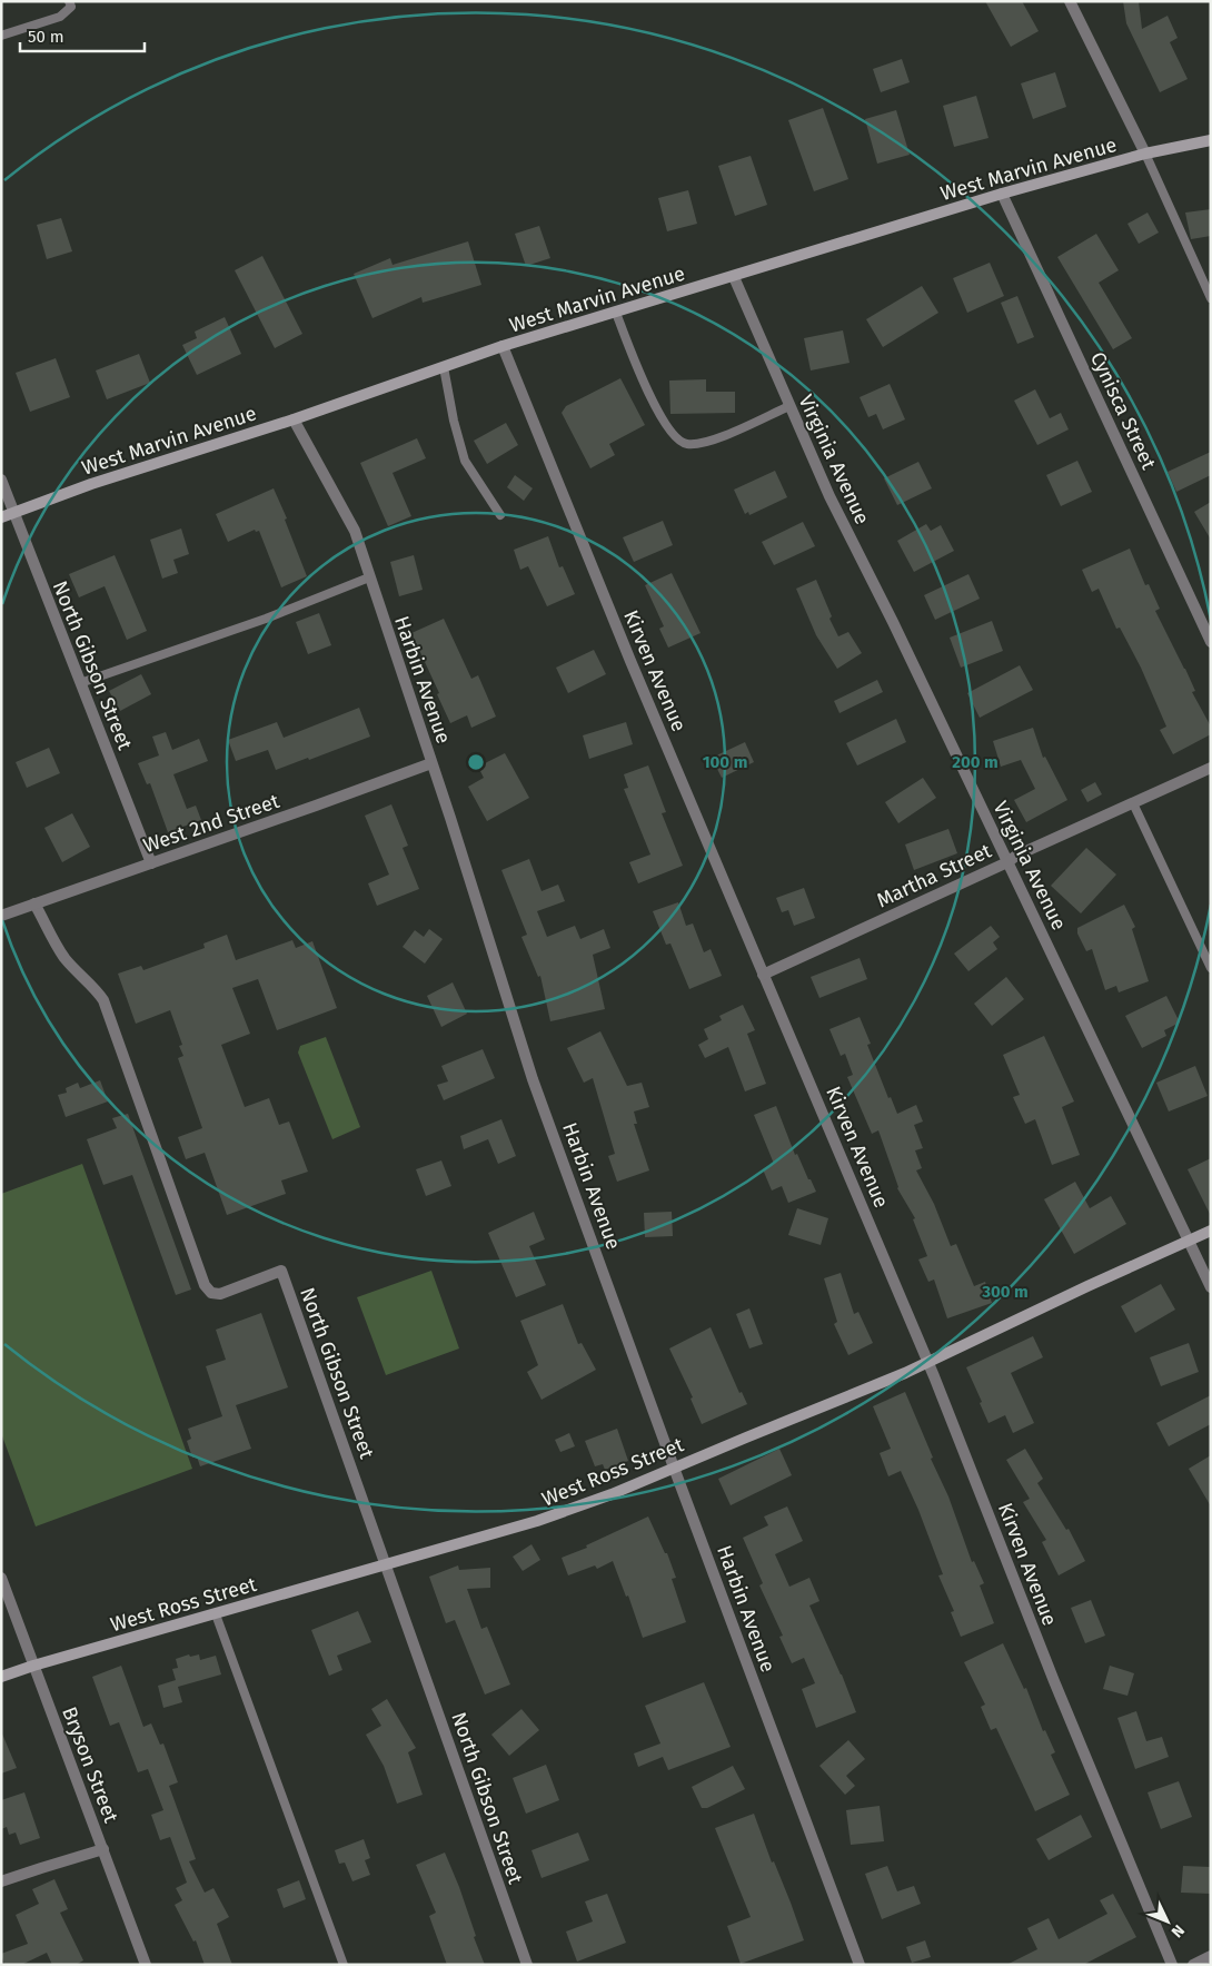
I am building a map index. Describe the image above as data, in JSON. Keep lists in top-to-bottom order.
{
  "streets": {
    "street": [
      "West Marvin Avenue",
      "Cynisca Street",
      "Virginia Avenue",
      "North Gibson Street",
      "Kirven Avenue",
      "Harbin Avenue",
      "West 2nd Street",
      "Martha Street",
      "West Ross Street",
      "Bryson Street"
    ]
  },
  "crossings": [
    ["West Marvin Avenue", "Cynisca Street"],
    ["West Marvin Avenue", "Virginia Avenue"],
    ["West Marvin Avenue", "North Gibson Street"],
    ["West Marvin Avenue", "Kirven Avenue"],
    ["West Marvin Avenue", "Harbin Avenue"],
    ["Virginia Avenue", "Martha Street"],
    ["Virginia Avenue", "West Ross Street"],
    ["North Gibson Street", "West 2nd Street"],
    ["North Gibson Street", "West Ross Street"],
    ["Kirven Avenue", "Martha Street"],
    ["Kirven Avenue", "West Ross Street"],
    ["Harbin Avenue", "West 2nd Street"],
    ["Harbin Avenue", "West Ross Street"],
    ["West Ross Street", "Bryson Street"]
  ],
  "scale_bar": "50 m",
  "north": "bottom right",
  "rings": ["100 m", "200 m", "300 m"]
}
